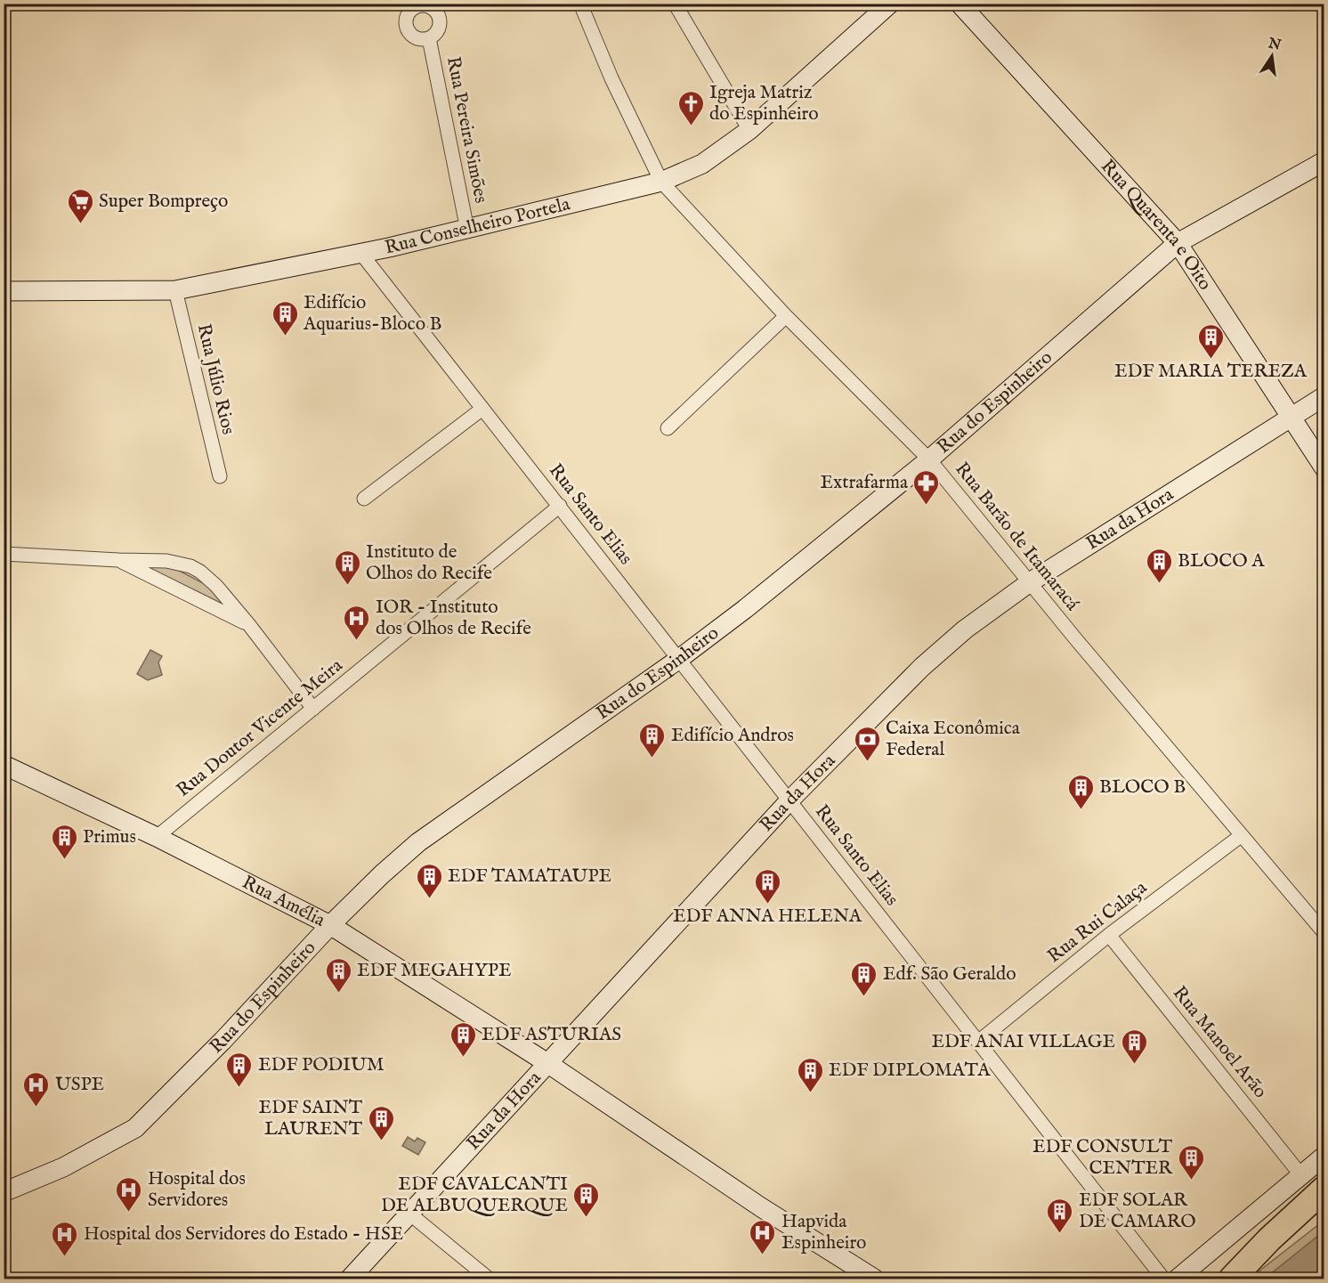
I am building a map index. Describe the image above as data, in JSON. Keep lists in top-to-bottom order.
{
  "streets": {
    "street": [
      "Rua Pereira Simões",
      "Rua Conselheiro Portela",
      "Rua Quarenta e Oito",
      "Rua Júlio Rios",
      "Rua do Espinheiro",
      "Rua Santo Elias",
      "Rua da Hora",
      "Rua Barão de Itamaracá",
      "Rua Doutor Vicente Meira",
      "Rua Amélia",
      "Rua Rui Calaça",
      "Rua Manoel Arão"
    ]
  },
  "crossings": [
    ["Rua Pereira Simões", "Rua Conselheiro Portela"],
    ["Rua Conselheiro Portela", "Rua Júlio Rios"],
    ["Rua Conselheiro Portela", "Rua Santo Elias"],
    ["Rua Conselheiro Portela", "Rua Barão de Itamaracá"],
    ["Rua Quarenta e Oito", "Rua do Espinheiro"],
    ["Rua Quarenta e Oito", "Rua da Hora"],
    ["Rua do Espinheiro", "Rua Santo Elias"],
    ["Rua do Espinheiro", "Rua Barão de Itamaracá"],
    ["Rua do Espinheiro", "Rua Amélia"],
    ["Rua Santo Elias", "Rua da Hora"],
    ["Rua Santo Elias", "Rua Doutor Vicente Meira"],
    ["Rua Santo Elias", "Rua Rui Calaça"],
    ["Rua da Hora", "Rua Barão de Itamaracá"],
    ["Rua da Hora", "Rua Amélia"],
    ["Rua Barão de Itamaracá", "Rua Rui Calaça"],
    ["Rua Doutor Vicente Meira", "Rua Amélia"],
    ["Rua Rui Calaça", "Rua Manoel Arão"]
  ],
  "places": {
    "church": ["Igreja Matriz do Espinheiro"],
    "supermarket": ["Super Bompreço"],
    "building": [
      "Edifício Aquarius-Bloco B",
      "EDF MARIA TEREZA",
      "BLOCO A",
      "Instituto de Olhos do Recife",
      "Edifício Andros",
      "BLOCO B",
      "Primus",
      "EDF TAMATAUPE",
      "EDF ANNA HELENA",
      "EDF MEGAHYPE",
      "Edf. São Geraldo",
      "EDF ASTURIAS",
      "EDF ANAI VILLAGE",
      "EDF PODIUM",
      "EDF DIPLOMATA",
      "EDF SAINT LAURENT",
      "EDF CONSULT CENTER",
      "EDF CAVALCANTI DE ALBUQUERQUE",
      "EDF SOLAR DE CAMARO"
    ],
    "pharmacy": ["Extrafarma"],
    "hospital": [
      "IOR - Instituto dos Olhos de Recife",
      "USPE",
      "Hospital dos Servidores",
      "Hapvida Espinheiro",
      "Hospital dos Servidores do Estado - HSE"
    ],
    "bank": ["Caixa Econômica Federal"]
  },
  "north": "top"
}
